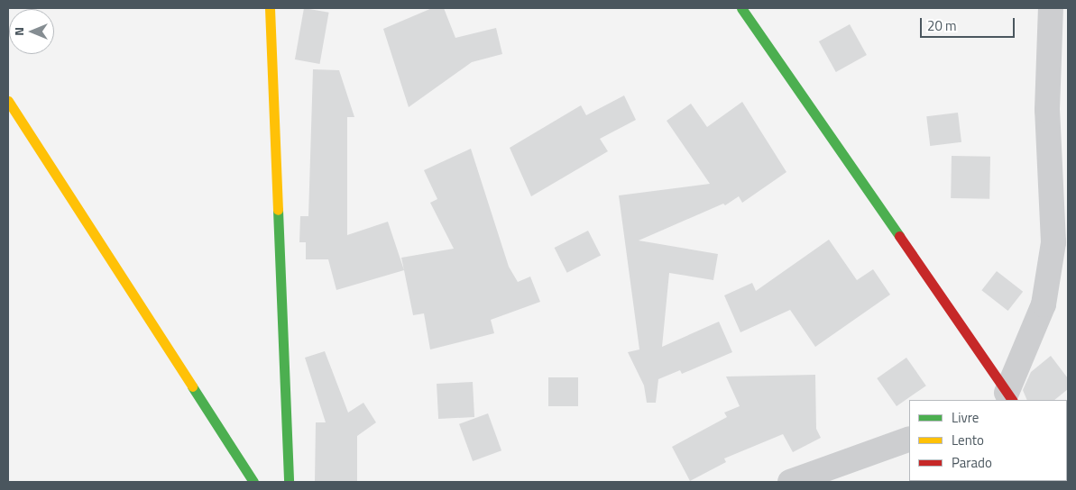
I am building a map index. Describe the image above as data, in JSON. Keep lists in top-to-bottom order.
{
  "legend": ["Livre", "Lento", "Parado"],
  "scale_bar": "20 m",
  "north": "left"
}
